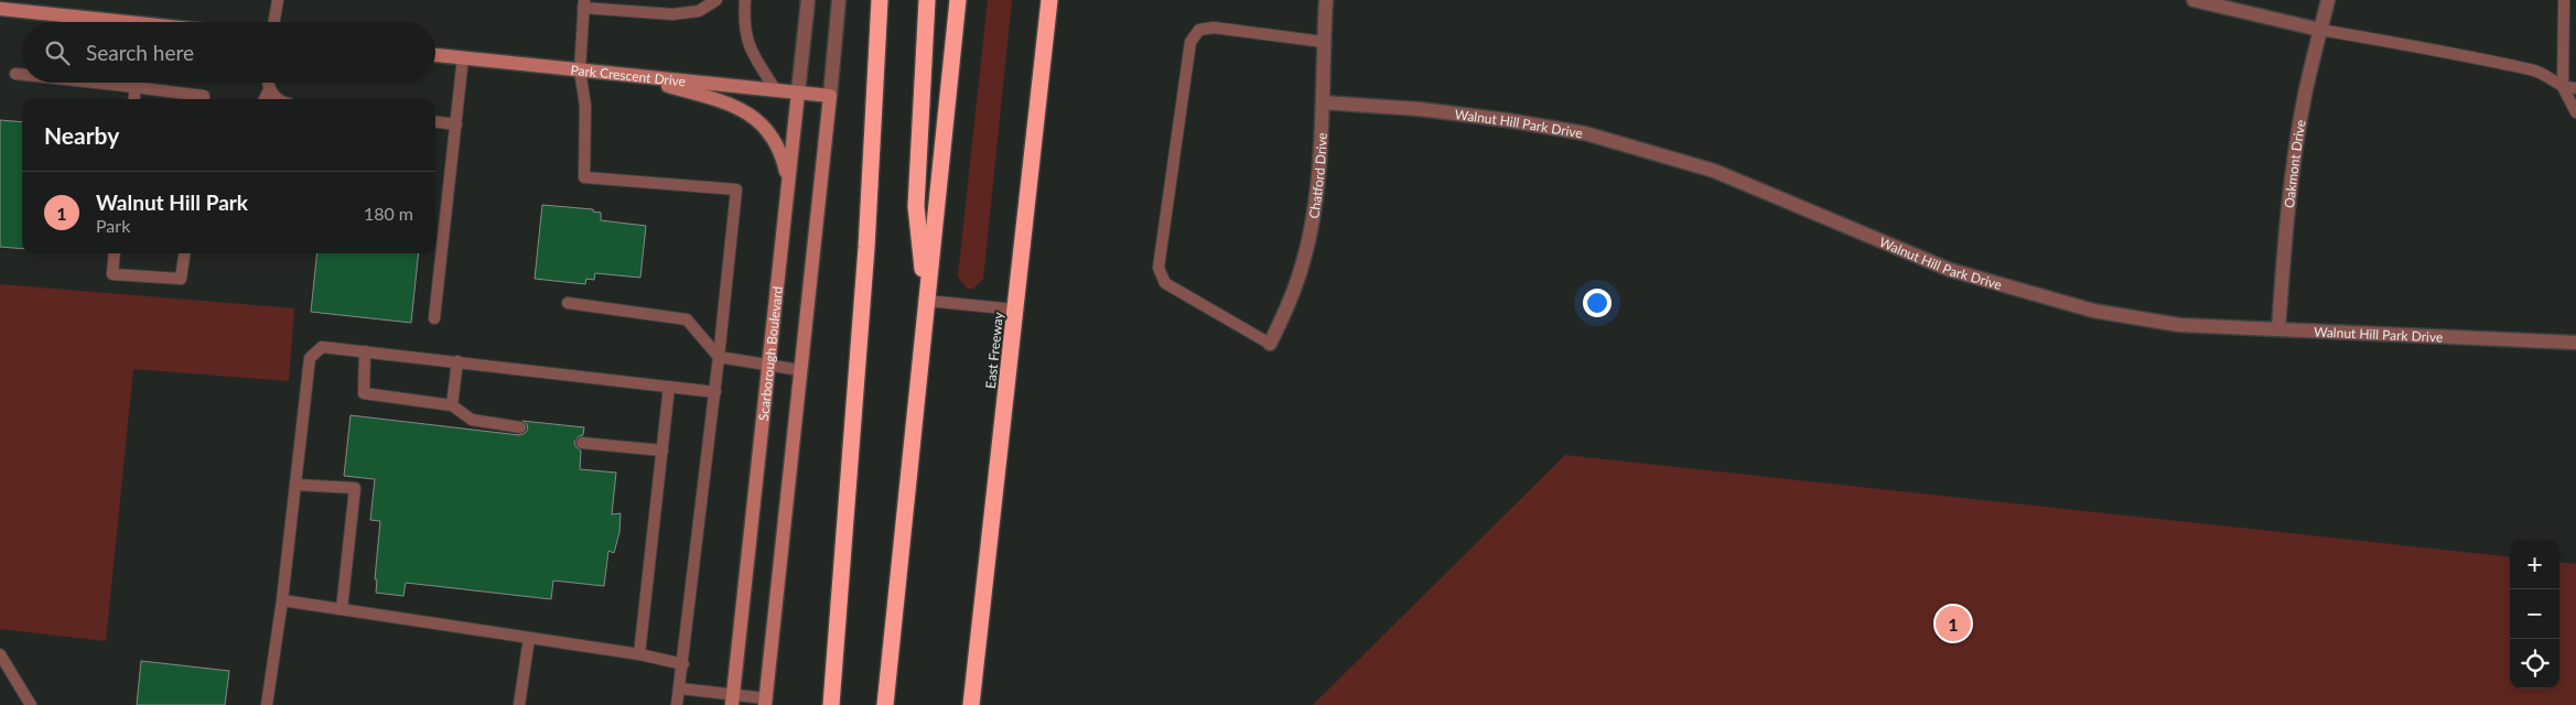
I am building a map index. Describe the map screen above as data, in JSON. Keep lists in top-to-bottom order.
{
  "streets": {
    "highway": ["East Freeway"],
    "street": [
      "Park Crescent Drive",
      "Walnut Hill Park Drive",
      "Oakmont Drive",
      "Chatford Drive",
      "Scarborough Boulevard"
    ]
  },
  "crossings": [
    ["Park Crescent Drive", "Scarborough Boulevard"],
    ["Walnut Hill Park Drive", "Oakmont Drive"],
    ["Walnut Hill Park Drive", "Chatford Drive"]
  ],
  "page": {
    "search": "Search here",
    "heading": "Nearby",
    "list": [
      {
        "mark": "1",
        "name": "Walnut Hill Park",
        "note": "Park",
        "value": "180 m"
      }
    ],
    "map_buttons": ["+", "−"],
    "pins": "1"
  }
}
